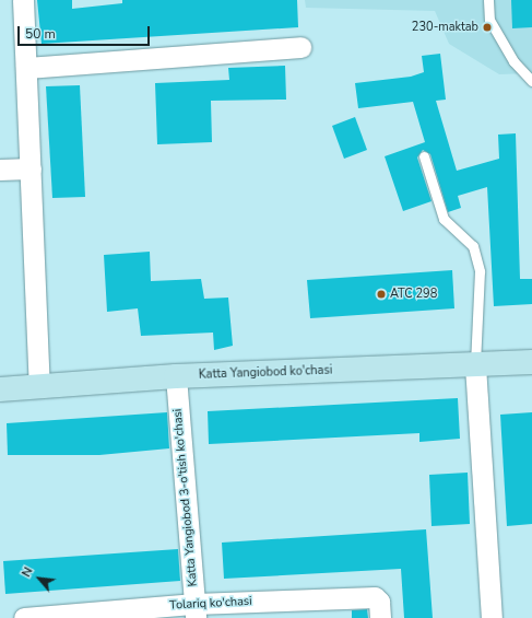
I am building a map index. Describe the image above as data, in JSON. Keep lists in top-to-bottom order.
{
  "streets": {
    "street": ["Katta Yangiobod ko'chasi", "Katta Yangiobod 3-o'tish ko'chasi", "Tolariq ko'chasi"]
  },
  "crossings": [
    ["Katta Yangiobod ko'chasi", "Katta Yangiobod 3-o'tish ko'chasi"],
    ["Katta Yangiobod 3-o'tish ko'chasi", "Tolariq ko'chasi"]
  ],
  "places": ["230-maktab", "АТС 298"],
  "scale_bar": "50 m",
  "north": "top left"
}
